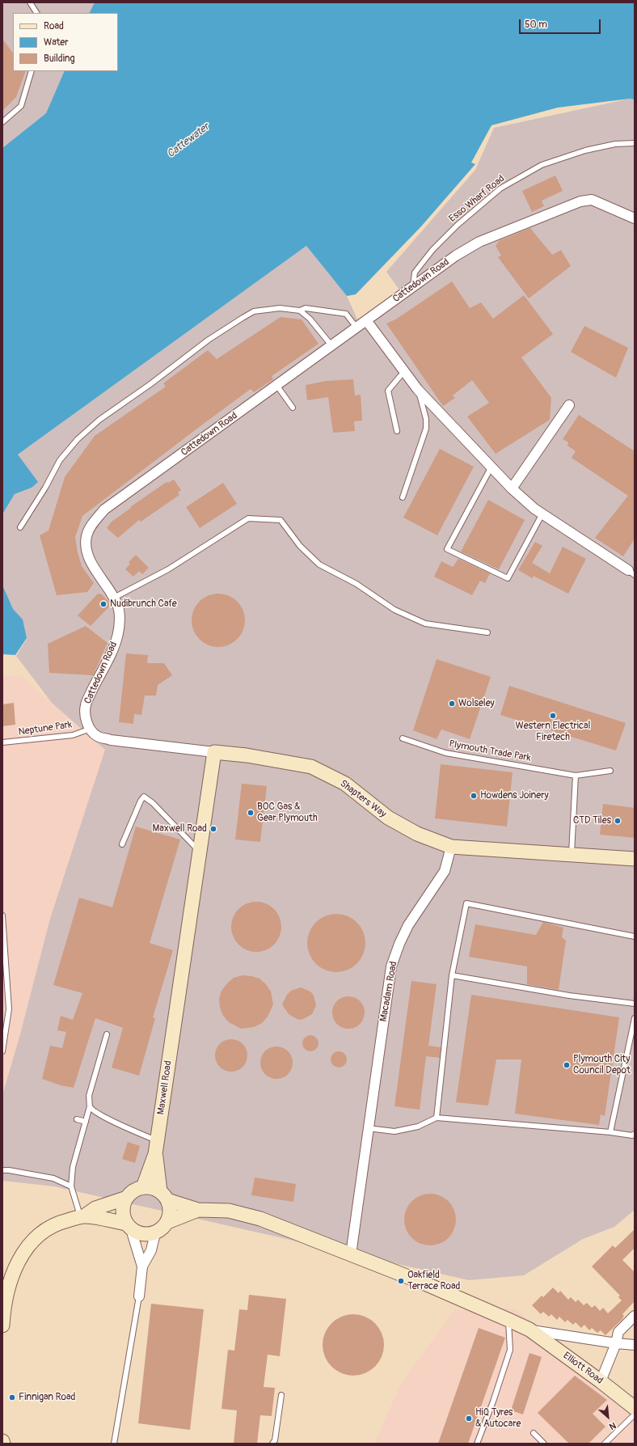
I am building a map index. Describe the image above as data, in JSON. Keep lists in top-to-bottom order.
{
  "streets": {
    "street": [
      "Cattedown Road",
      "Shapters Way",
      "Macadam Road",
      "Maxwell Road",
      "Elliott Road"
    ],
    "lane": ["Esso Wharf Road", "Neptune Park", "Plymouth Trade Park"]
  },
  "crossings": [
    ["Esso Wharf Road", "Cattedown Road"],
    ["Cattedown Road", "Neptune Park"],
    ["Shapters Way", "Macadam Road"],
    ["Shapters Way", "Maxwell Road"]
  ],
  "water": ["Cattewater"],
  "places": [
    "Nudibrunch Cafe",
    "Wolseley",
    "Western Electrical Firetech",
    "Howdens Joinery",
    "BOC Gas & Gear Plymouth",
    "CTD Tiles",
    "Maxwell Road",
    "Plymouth City Council Depot",
    "Oakfield Terrace Road",
    "Finnigan Road",
    "HiQ Tyres & Autocare"
  ],
  "legend": ["Road", "Water", "Building"],
  "scale_bar": "50 m",
  "north": "bottom right"
}
